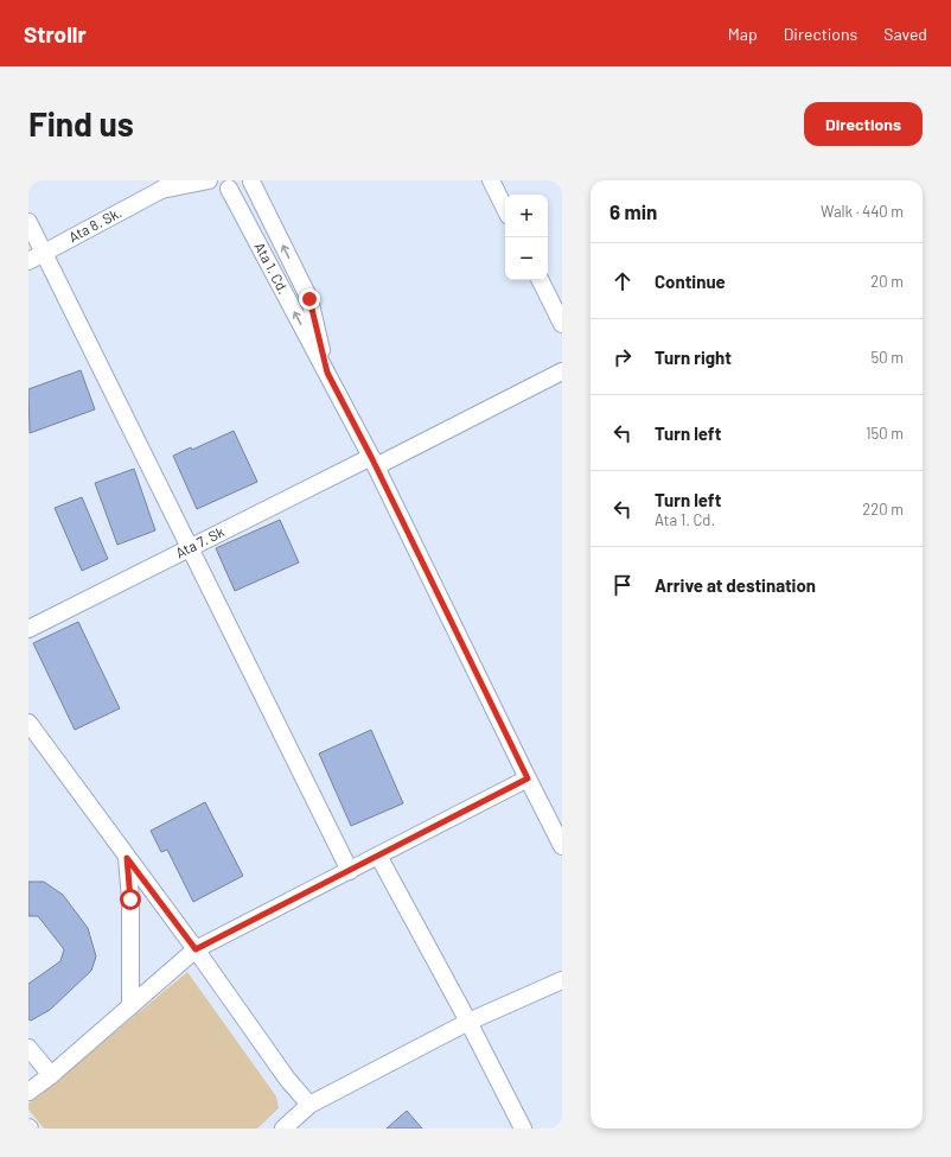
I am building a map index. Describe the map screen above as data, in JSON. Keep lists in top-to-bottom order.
{
  "streets": {
    "street": ["Ata 8. Sk.", "Ata 1. Cd.", "Ata 7. Sk"]
  },
  "crossings": [
    ["Ata 1. Cd.", "Ata 7. Sk"]
  ],
  "one_way": ["Ata 1. Cd."],
  "page": {
    "header": "Strollr",
    "nav": ["Map", "Directions", "Saved"],
    "buttons": "Directions",
    "title": "Find us",
    "heading": ["6 min", "Walk · 440 m"],
    "map_buttons": ["+", "−"],
    "list": [
      ["Continue", "20 m"],
      ["Turn right", "50 m"],
      ["Turn left", "150 m"],
      ["Turn left", "Ata 1. Cd.", "220 m"],
      "Arrive at destination"
    ]
  }
}
